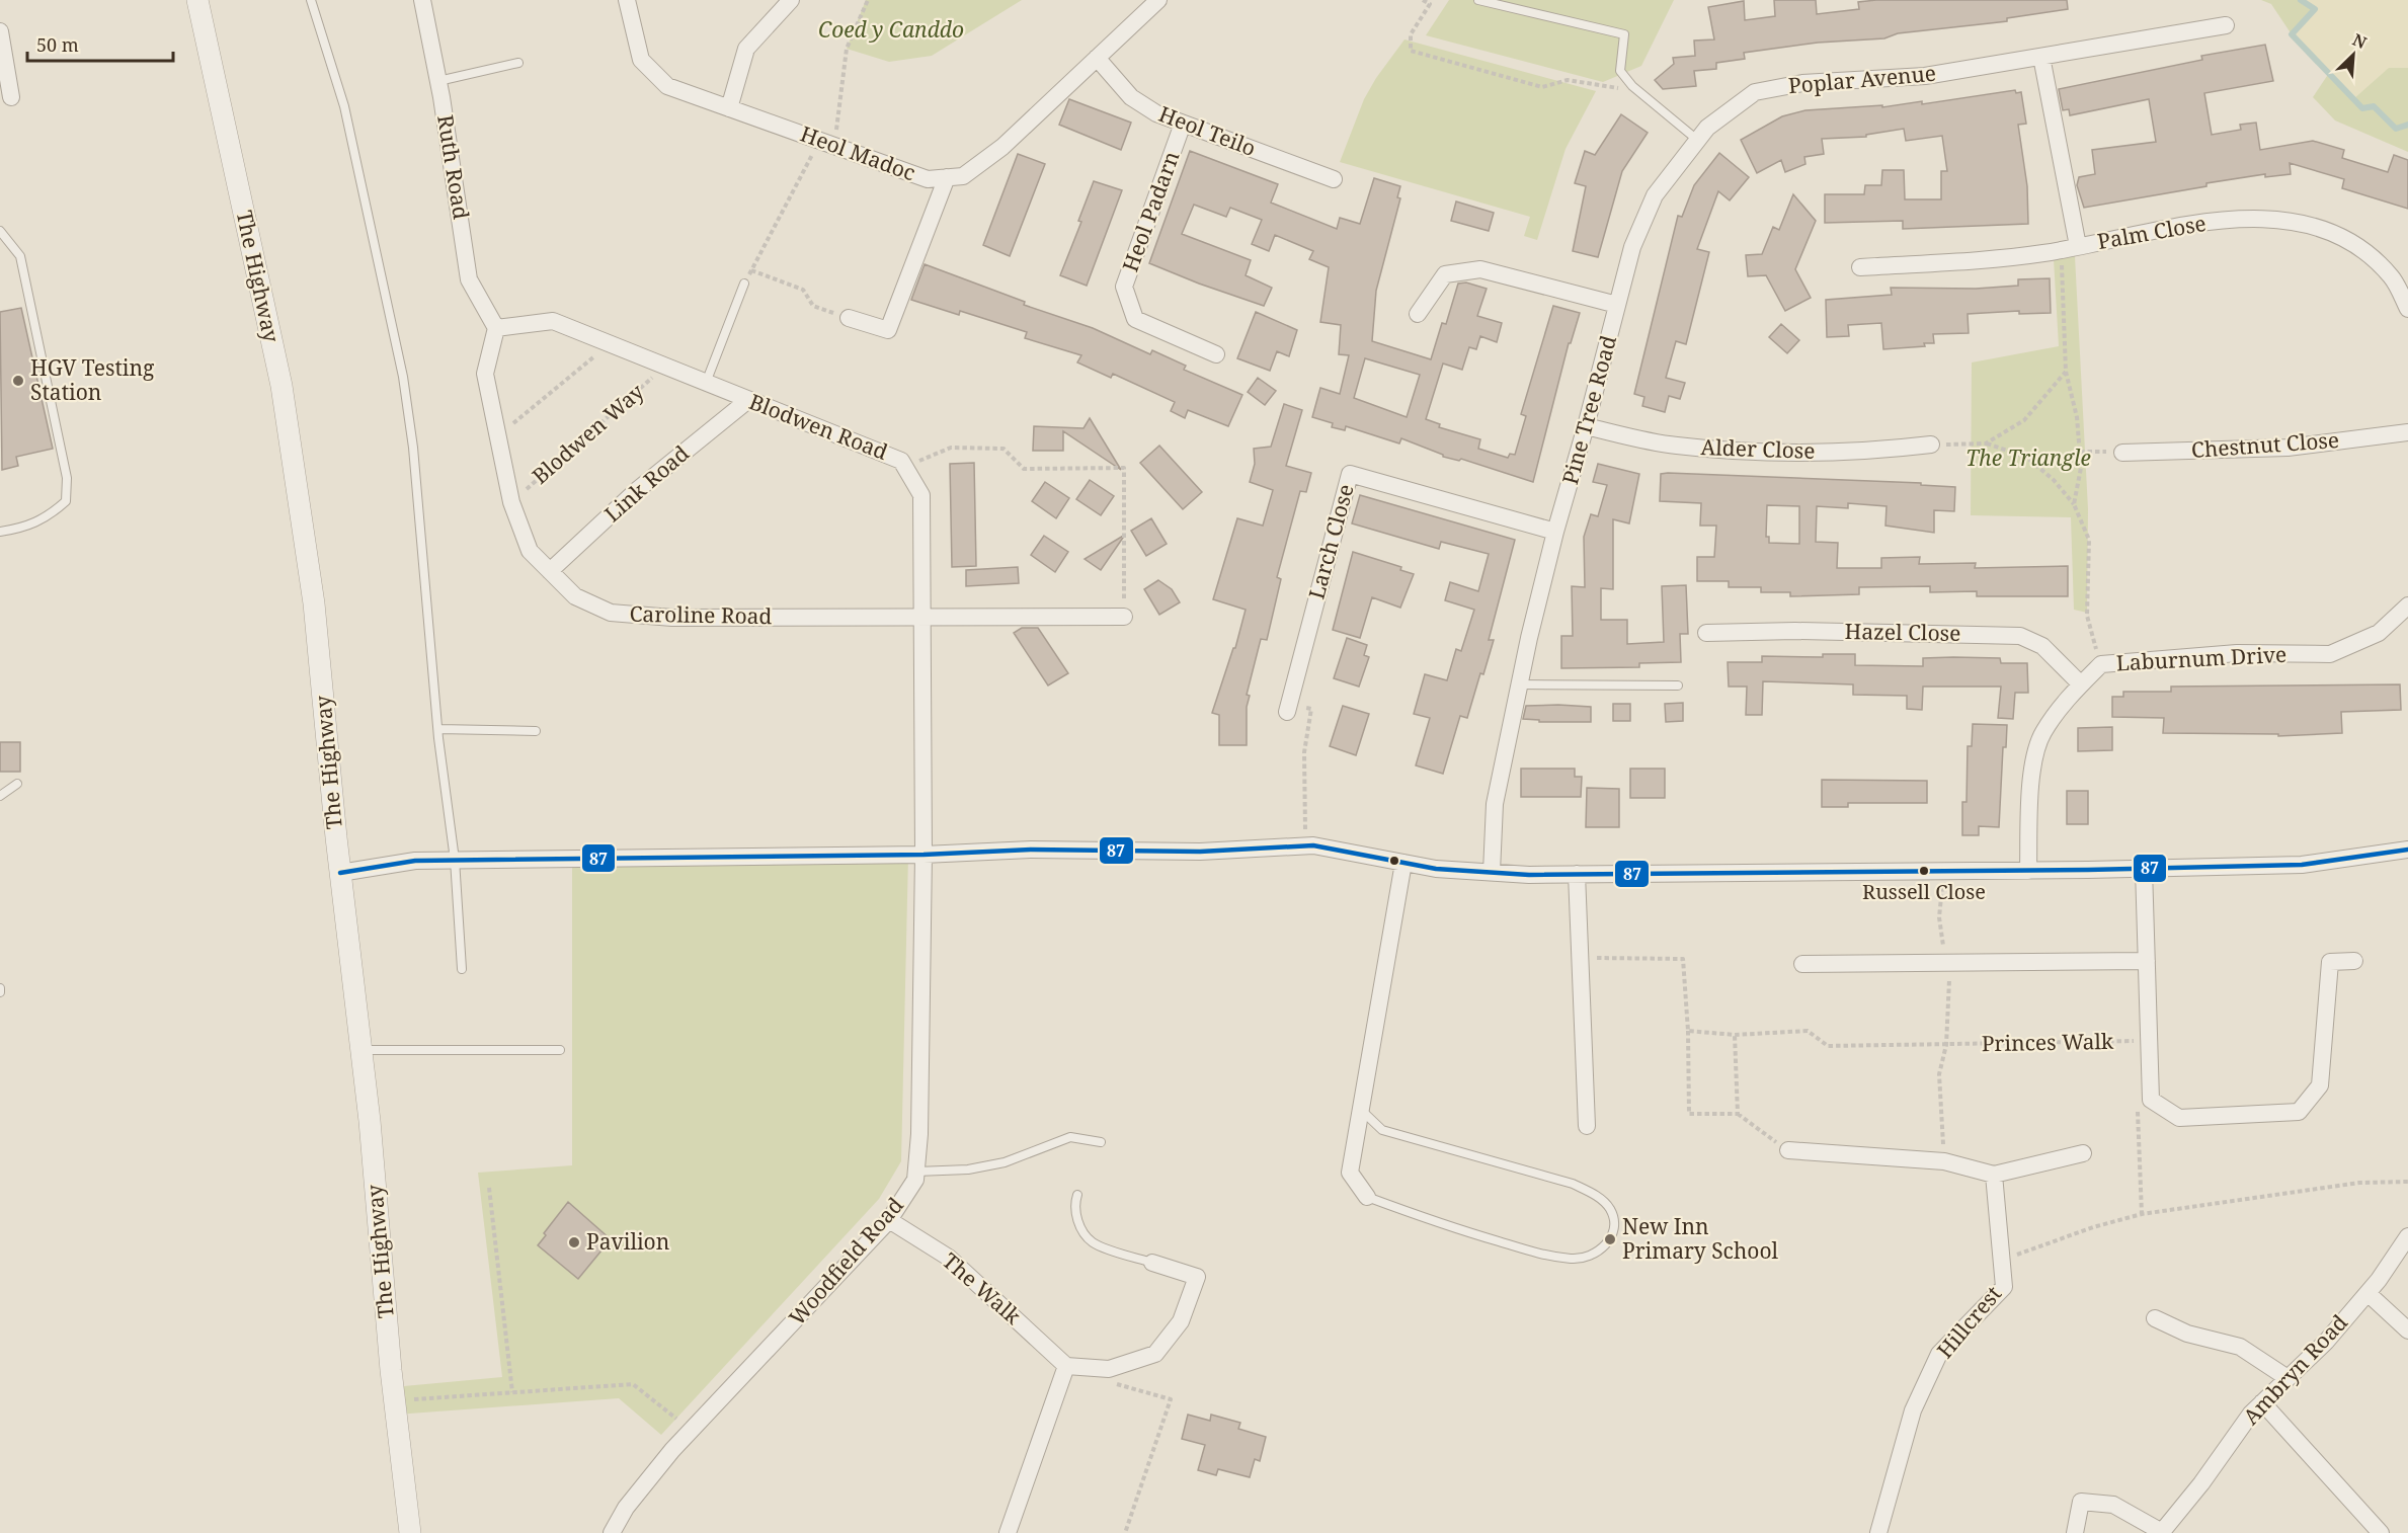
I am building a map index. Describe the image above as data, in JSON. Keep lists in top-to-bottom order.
{
  "streets": {
    "street": [
      "Poplar Avenue",
      "Heol Teilo",
      "Heol Madoc",
      "Ruth Road",
      "Heol Padarn",
      "Palm Close",
      "The Highway",
      "Pine Tree Road",
      "Blodwen Road",
      "Chestnut Close",
      "Alder Close",
      "Link Road",
      "Larch Close",
      "Caroline Road",
      "Hazel Close",
      "Laburnum Drive",
      "Woodfield Road",
      "The Walk",
      "Hillcrest",
      "Ambryn Road"
    ],
    "path": ["Blodwen Way", "Princes Walk"]
  },
  "crossings": [
    ["Poplar Avenue", "Pine Tree Road"],
    ["Heol Teilo", "Heol Madoc"],
    ["Heol Teilo", "Heol Padarn"],
    ["Ruth Road", "Blodwen Road"],
    ["Ruth Road", "Caroline Road"],
    ["Pine Tree Road", "Alder Close"],
    ["Pine Tree Road", "Larch Close"],
    ["Blodwen Road", "Blodwen Way"],
    ["Blodwen Road", "Link Road"],
    ["Blodwen Road", "Caroline Road"],
    ["Blodwen Road", "Woodfield Road"],
    ["Blodwen Way", "Caroline Road"],
    ["Link Road", "Caroline Road"],
    ["Hazel Close", "Laburnum Drive"],
    ["Woodfield Road", "The Walk"]
  ],
  "parks": ["Coed y Canddo", "The Triangle"],
  "places": [
    "HGV Testing Station",
    "Russell Close",
    "New Inn Primary School",
    "Pavilion"
  ],
  "lines": ["transit line 87"],
  "scale_bar": "50 m",
  "north": "top right"
}
